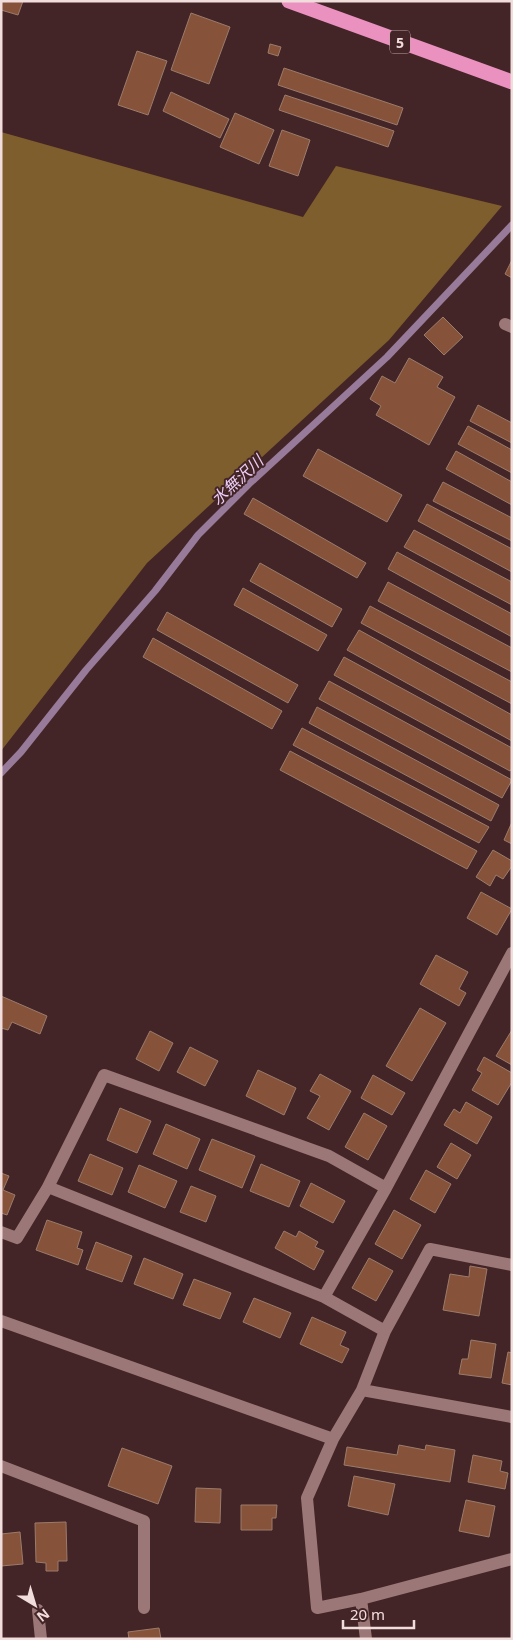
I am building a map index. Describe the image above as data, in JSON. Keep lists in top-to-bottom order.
{
  "streets": {
    "highway": ["5"]
  },
  "water": ["水無沢川"],
  "scale_bar": "20 m",
  "north": "bottom right"
}
